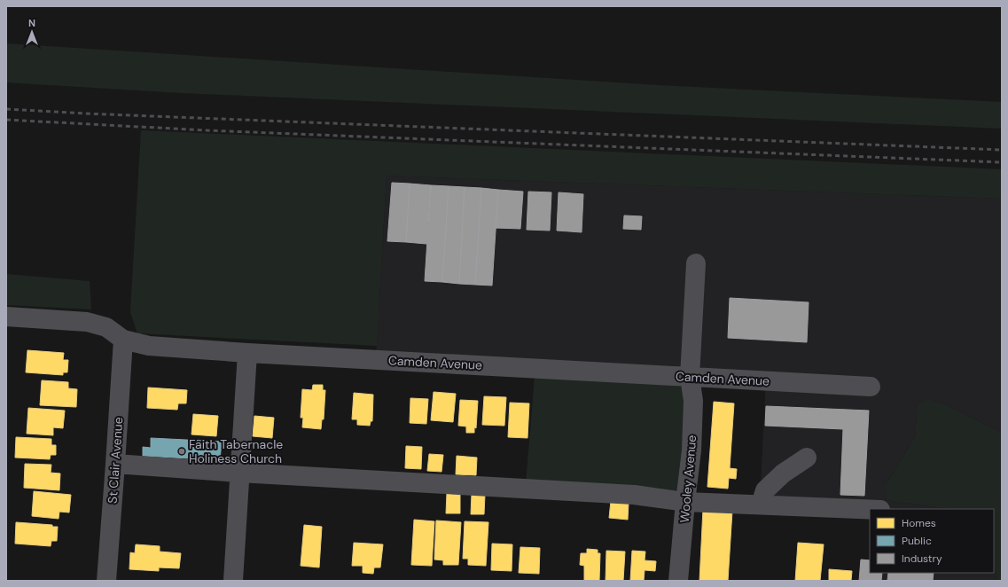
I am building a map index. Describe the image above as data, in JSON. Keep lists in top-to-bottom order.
{
  "streets": {
    "street": ["Camden Avenue", "St Clair Avenue", "Wooley Avenue"]
  },
  "crossings": [
    ["Camden Avenue", "St Clair Avenue"],
    ["Camden Avenue", "Wooley Avenue"]
  ],
  "places": ["Faith Tabernacle Holiness Church"],
  "legend": ["Homes", "Public", "Industry"],
  "north": "top"
}
